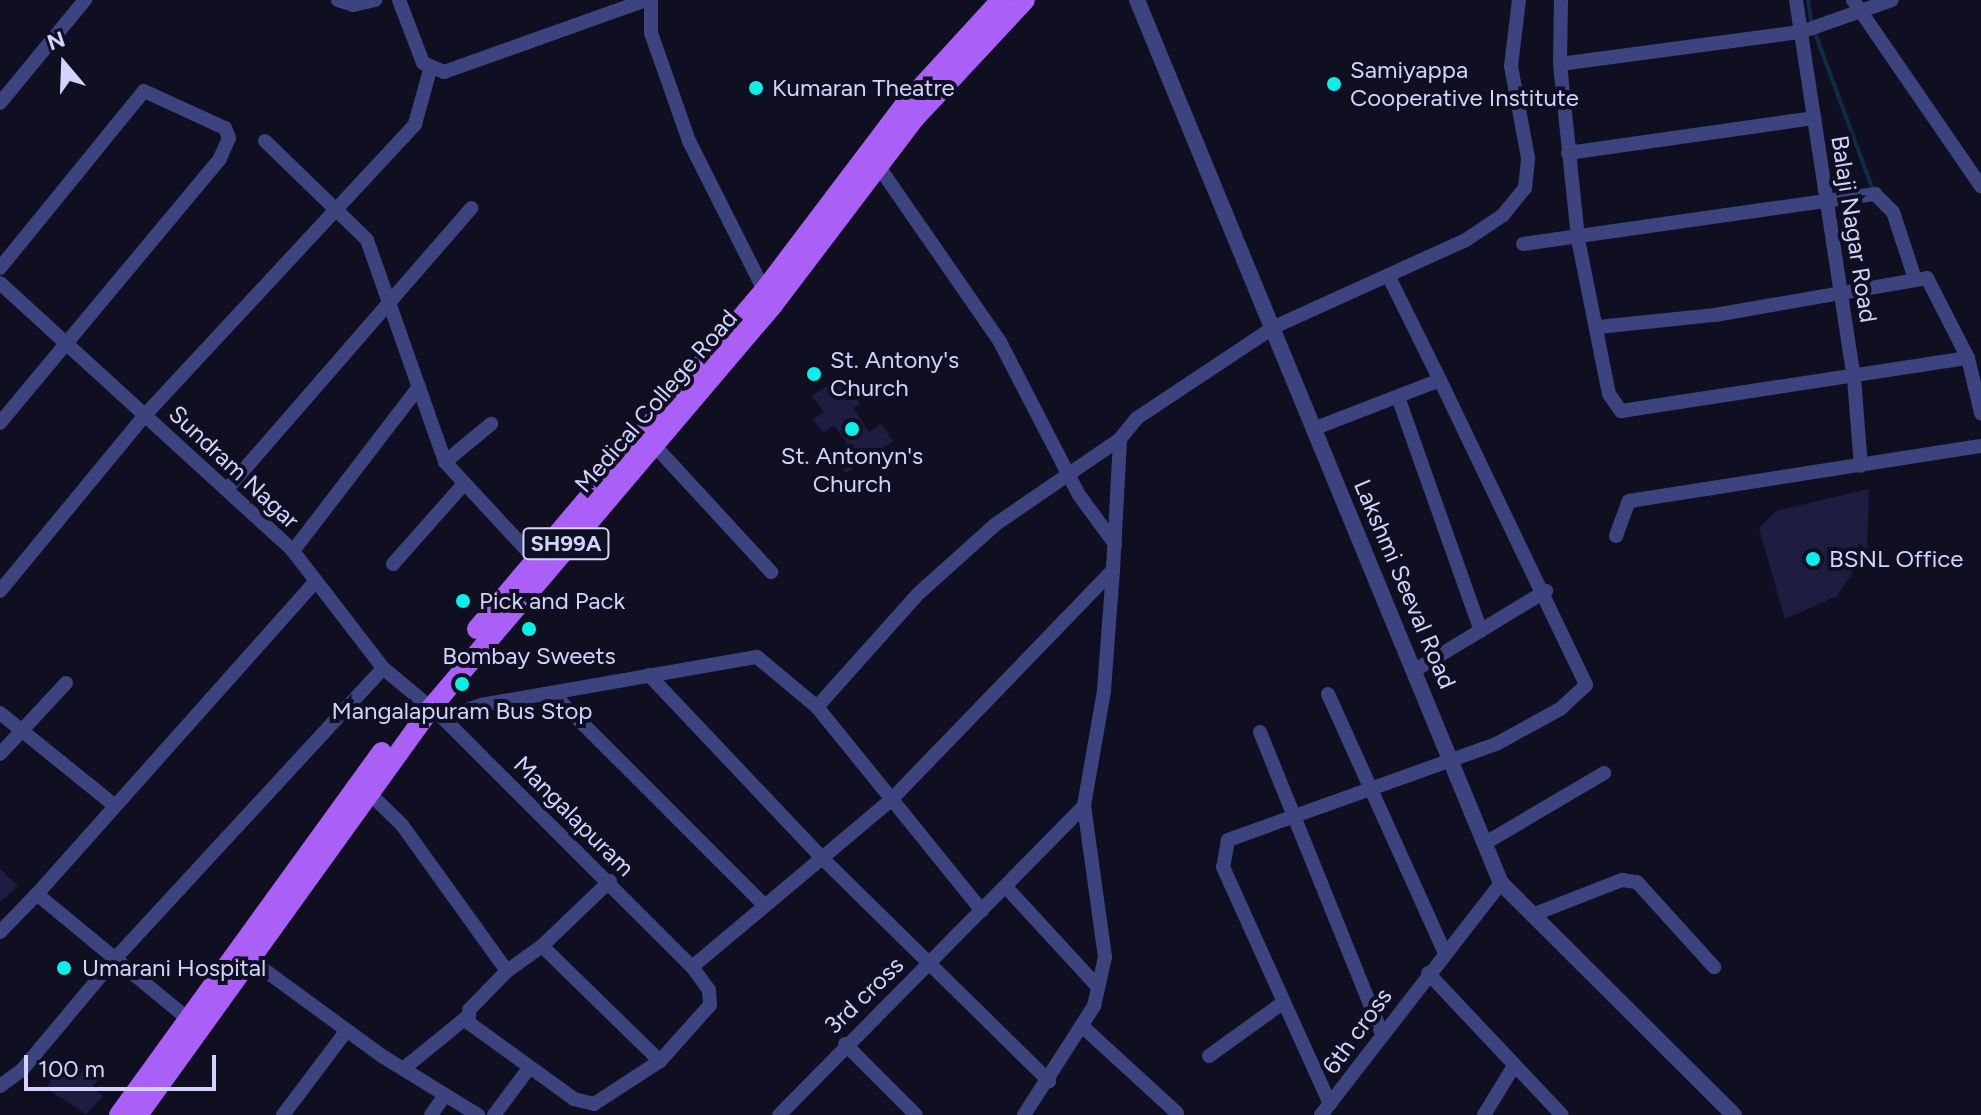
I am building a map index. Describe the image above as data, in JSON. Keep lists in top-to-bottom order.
{
  "streets": {
    "main road": ["Medical College Road", "SH99A"],
    "street": [
      "Balaji Nagar Road",
      "Sundram Nagar",
      "Lakshmi Seeval Road",
      "Mangalapuram",
      "3rd cross",
      "6th cross"
    ]
  },
  "crossings": [
    ["Medical College Road", "Sundram Nagar"],
    ["Medical College Road", "Mangalapuram"],
    ["Sundram Nagar", "Mangalapuram"],
    ["Lakshmi Seeval Road", "6th cross"]
  ],
  "places": [
    "Samiyappa Cooperative Institute",
    "Kumaran Theatre",
    "St. Antony's Church",
    "St. Antonyn's Church",
    "BSNL Office",
    "Pick and Pack",
    "Bombay Sweets",
    "Mangalapuram Bus Stop",
    "Umarani Hospital"
  ],
  "scale_bar": "100 m",
  "north": "top"
}
